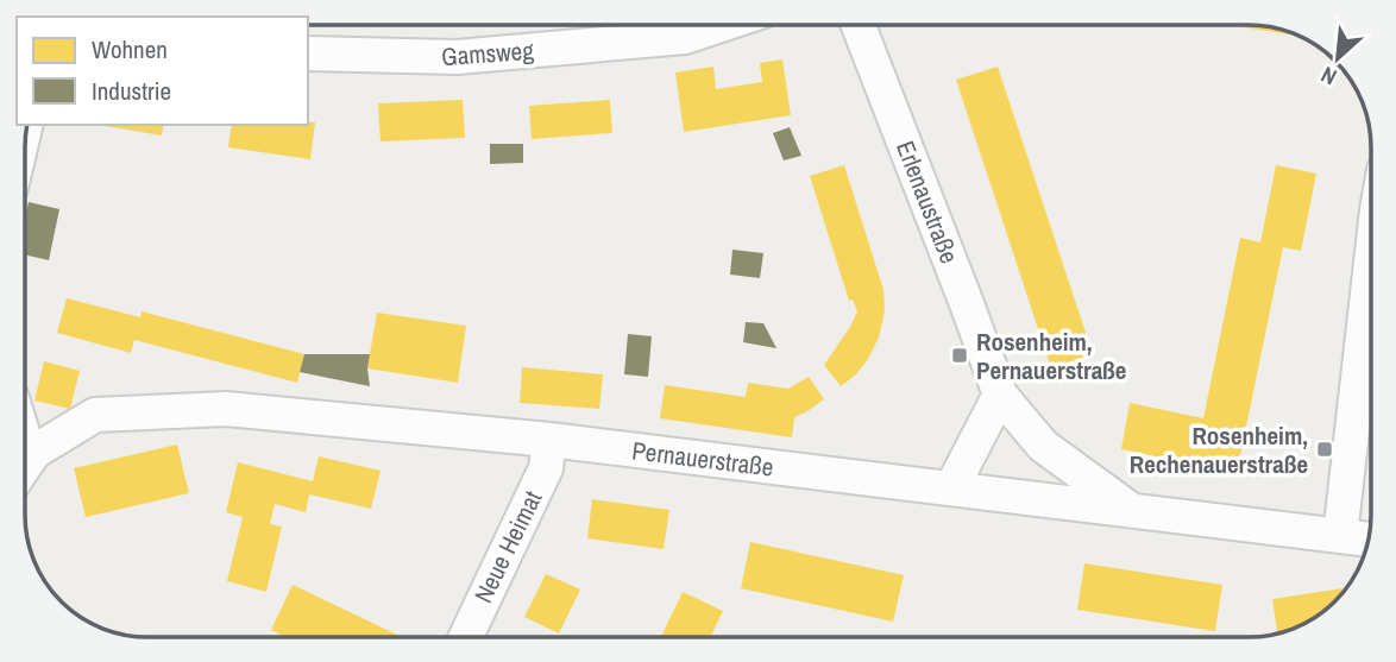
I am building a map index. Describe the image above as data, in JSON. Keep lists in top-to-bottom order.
{
  "streets": {
    "street": [
      "Gamsweg",
      "Erlenaustraße",
      "Pernauerstraße",
      "Neue Heimat"
    ]
  },
  "crossings": [
    ["Erlenaustraße", "Pernauerstraße"],
    ["Pernauerstraße", "Neue Heimat"]
  ],
  "places": {
    "transit": ["Rosenheim, Pernauerstraße", "Rosenheim, Rechenauerstraße"]
  },
  "legend": ["Wohnen", "Industrie"],
  "north": "bottom left"
}
